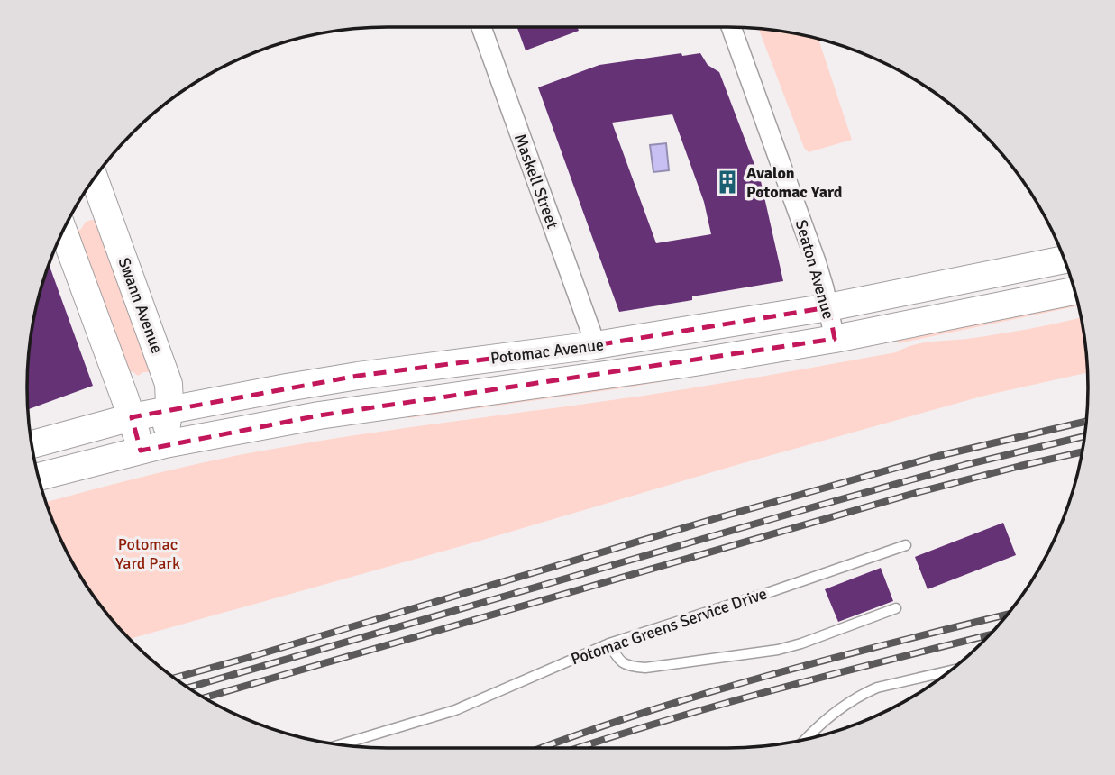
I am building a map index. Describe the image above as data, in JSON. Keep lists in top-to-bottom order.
{
  "streets": {
    "street": [
      "Maskell Street",
      "Seaton Avenue",
      "Swann Avenue",
      "Potomac Avenue"
    ],
    "lane": ["Potomac Greens Service Drive"]
  },
  "crossings": [
    ["Maskell Street", "Potomac Avenue"],
    ["Seaton Avenue", "Potomac Avenue"],
    ["Swann Avenue", "Potomac Avenue"]
  ],
  "parks": ["Potomac Yard Park"],
  "places": {
    "building": ["Avalon Potomac Yard"]
  }
}
